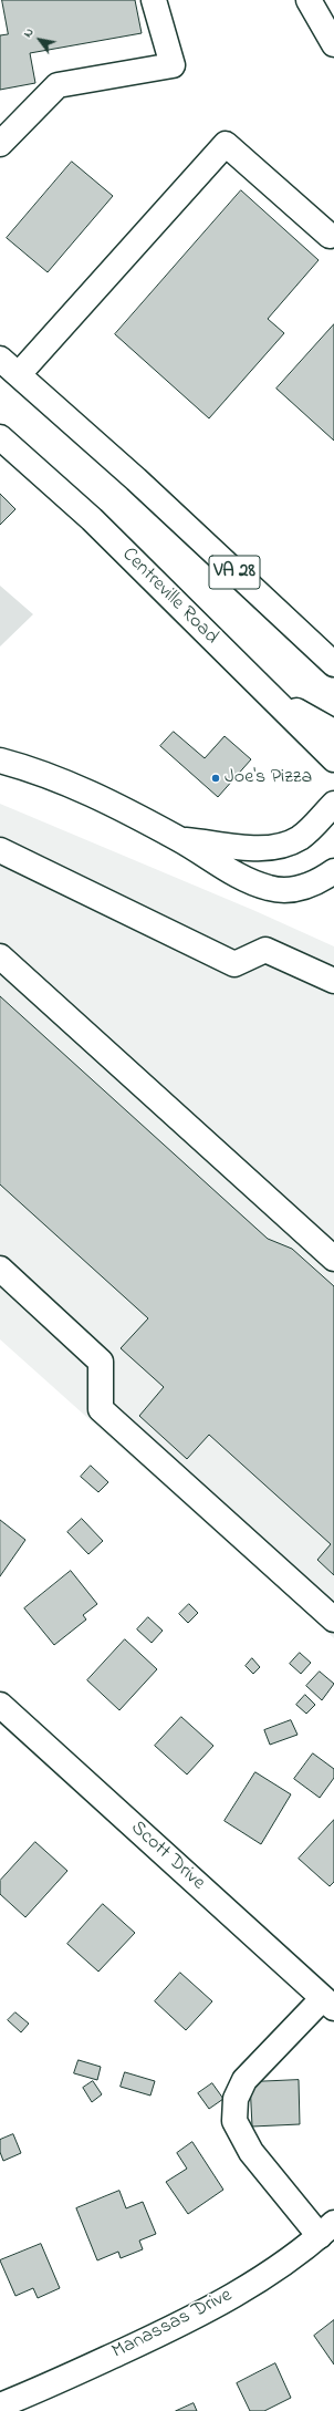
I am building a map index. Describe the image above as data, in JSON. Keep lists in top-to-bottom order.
{
  "streets": {
    "main road": [
      "VA 28",
      "Centreville Road",
      "Scott Drive",
      "Manassas Drive"
    ]
  },
  "places": ["Joe's Pizza"],
  "north": "top left"
}
